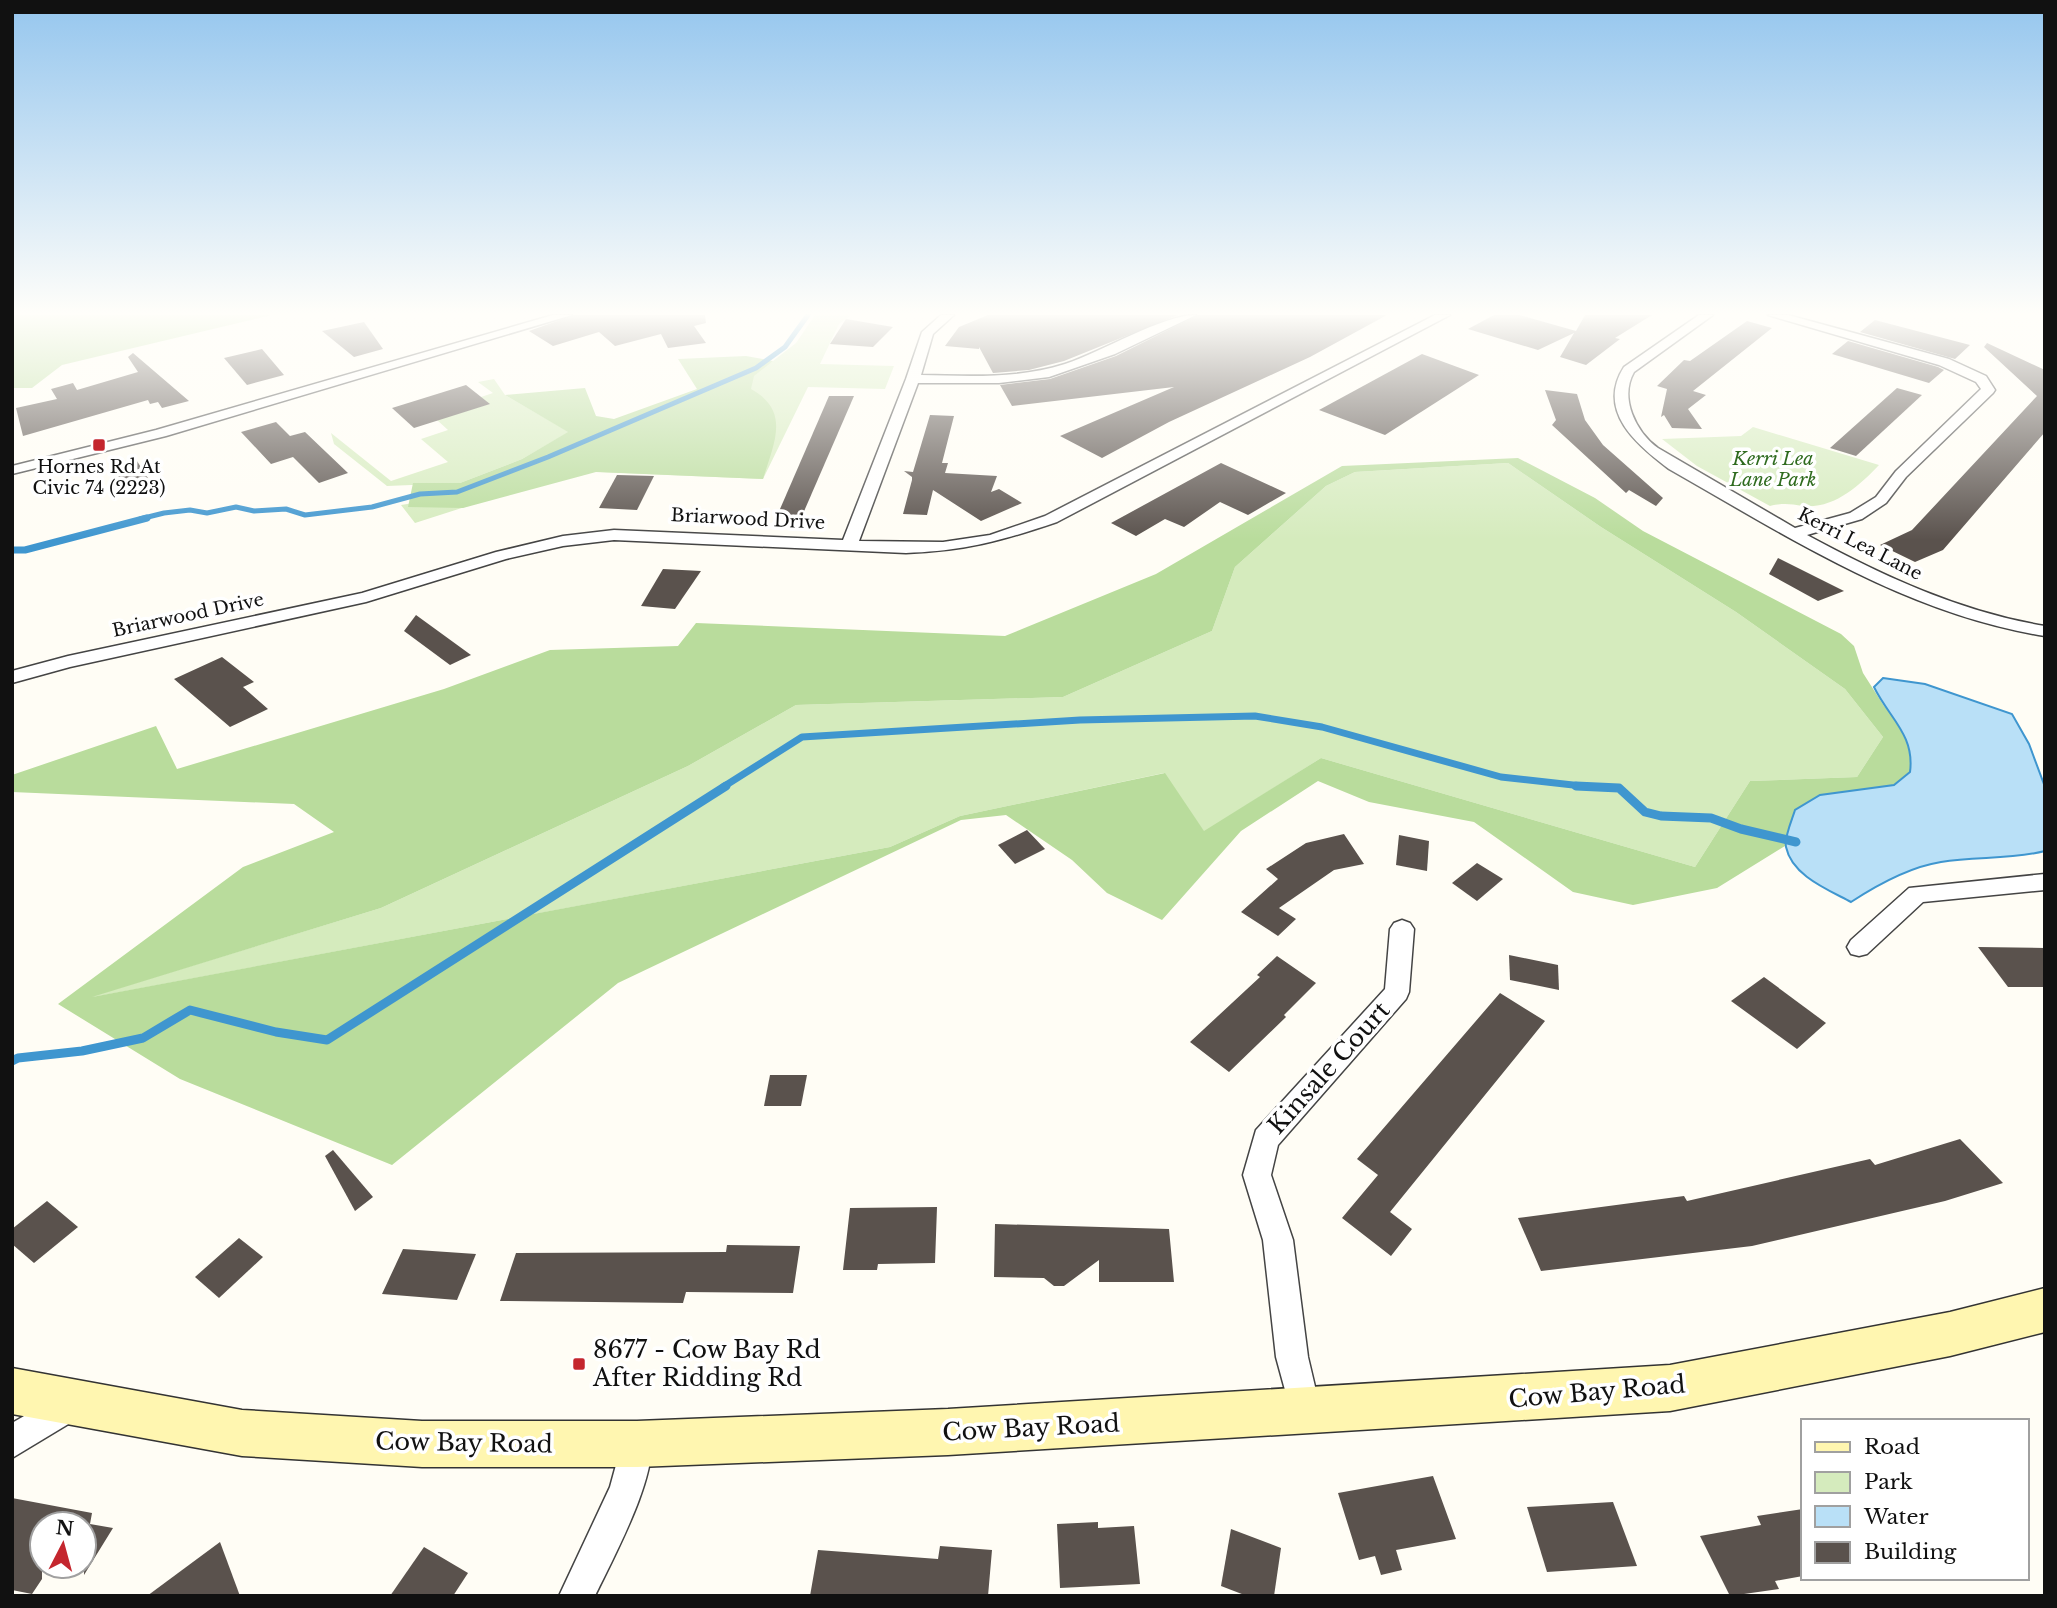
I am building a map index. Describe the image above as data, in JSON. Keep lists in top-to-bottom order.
{
  "streets": {
    "main road": ["Cow Bay Road"],
    "street": ["Briarwood Drive", "Kerri Lea Lane", "Kinsale Court"]
  },
  "crossings": [
    ["Kinsale Court", "Cow Bay Road"]
  ],
  "parks": ["Kerri Lea Lane Park"],
  "places": {
    "transit": ["Hornes Rd At Civic 74 (2223)", "8677 - Cow Bay Rd After Ridding Rd"]
  },
  "legend": [
    "Road",
    "Park",
    "Water",
    "Building"
  ],
  "north": "top"
}
